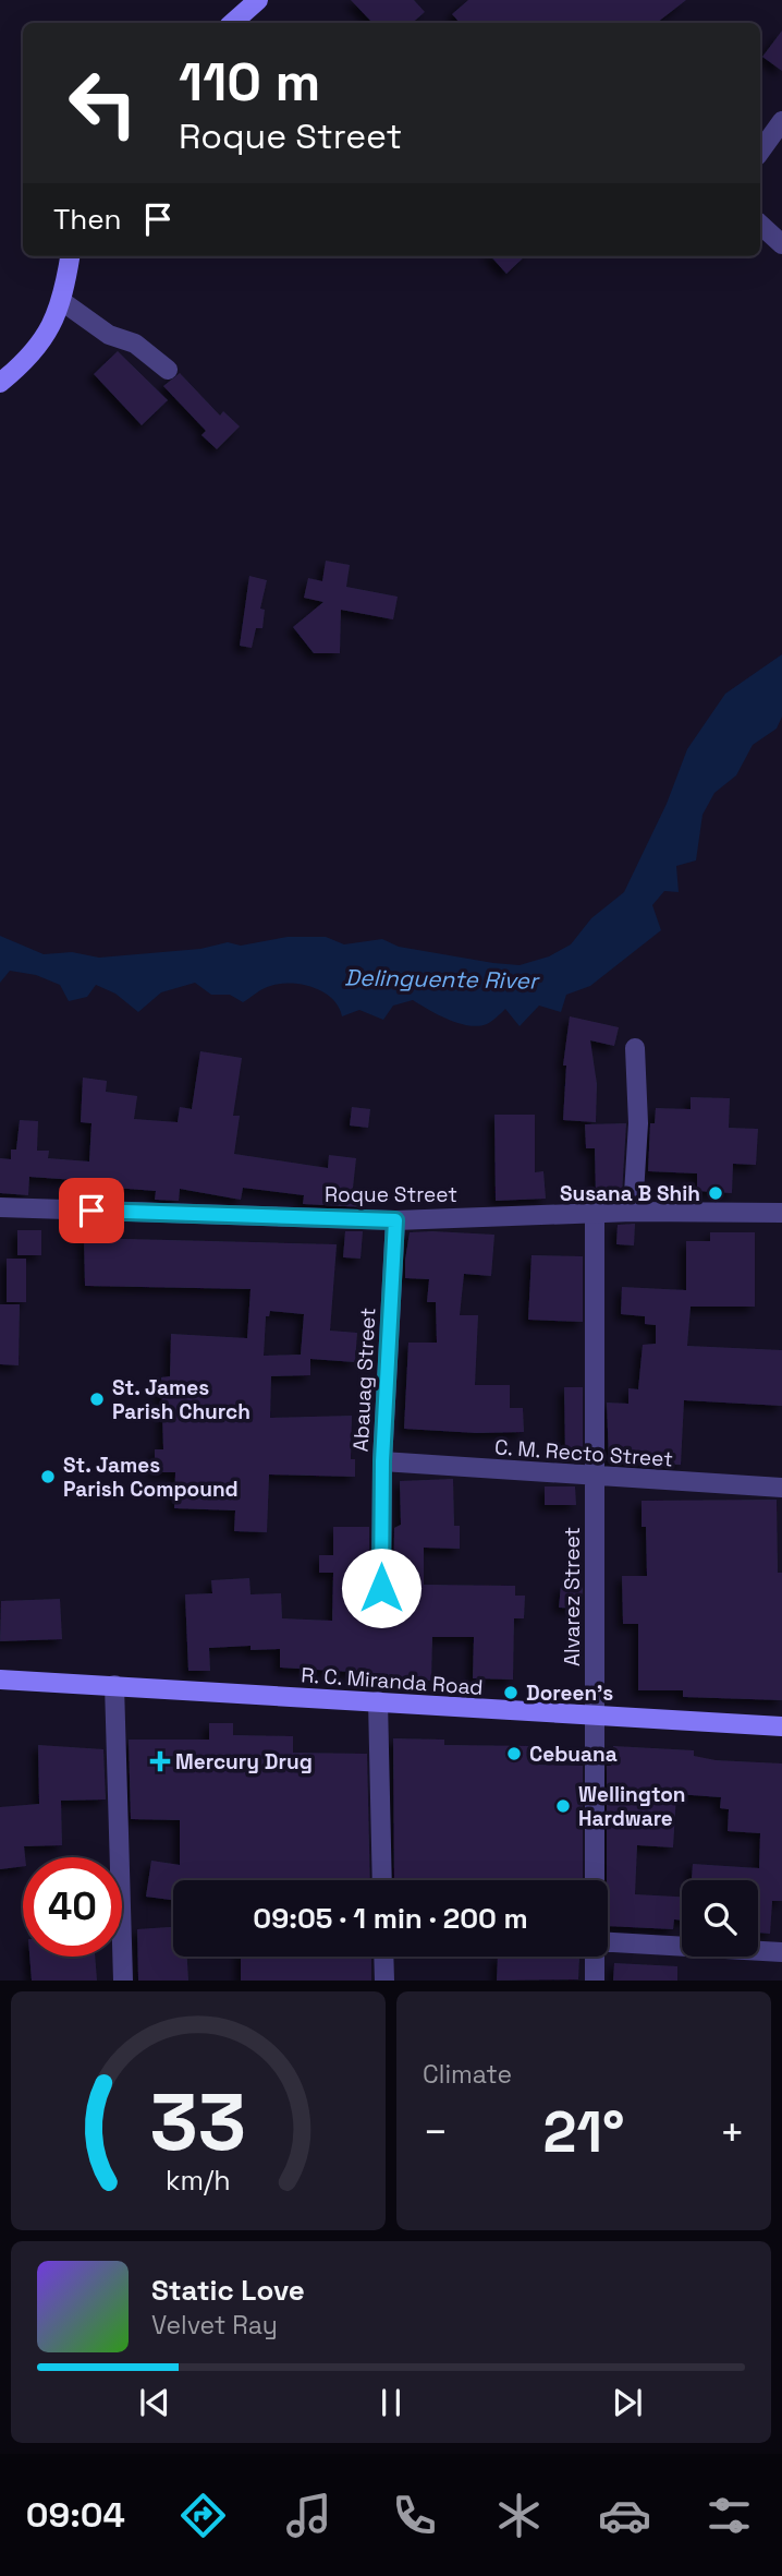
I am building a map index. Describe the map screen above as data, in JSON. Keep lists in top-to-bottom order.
{
  "streets": {
    "main road": ["R. C. Miranda Road"],
    "street": [
      "Roque Street",
      "Abauag Street",
      "C. M. Recto Street",
      "Alvarez Street"
    ]
  },
  "crossings": [
    ["Roque Street", "Abauag Street"],
    ["Roque Street", "Alvarez Street"],
    ["Abauag Street", "C. M. Recto Street"],
    ["C. M. Recto Street", "Alvarez Street"],
    ["Alvarez Street", "R. C. Miranda Road"]
  ],
  "water": ["Delinguente River"],
  "places": {
    "other": [
      "Susana B Shih",
      "St. James Parish Church",
      "St. James Parish Compound",
      "Doreen's",
      "Cebuana",
      "Wellington Hardware"
    ],
    "health": ["Mercury Drug"]
  },
  "page": {
    "turn": ["110 m", "Roque Street"],
    "then": "Then",
    "limit": "40",
    "trip": "09:05 · 1 min · 200 m",
    "tile": "Climate",
    "heat": ["−", "21°", "+"],
    "song": ["Static Love", "Velvet Ray"],
    "tabs": "09:04",
    "gauge": ["33", "km/h"]
  }
}
